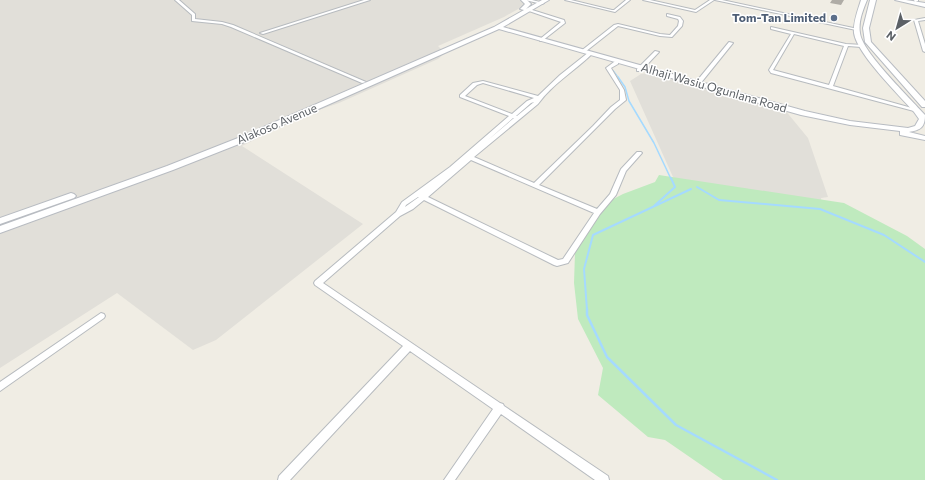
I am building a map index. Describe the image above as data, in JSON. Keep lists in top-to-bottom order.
{
  "streets": {
    "street": ["Alhaji Wasiu Ogunlana Road", "Alakoso Avenue"]
  },
  "crossings": [
    ["Alhaji Wasiu Ogunlana Road", "Alakoso Avenue"]
  ],
  "places": ["Tom-Tan Limited"],
  "north": "bottom left"
}
